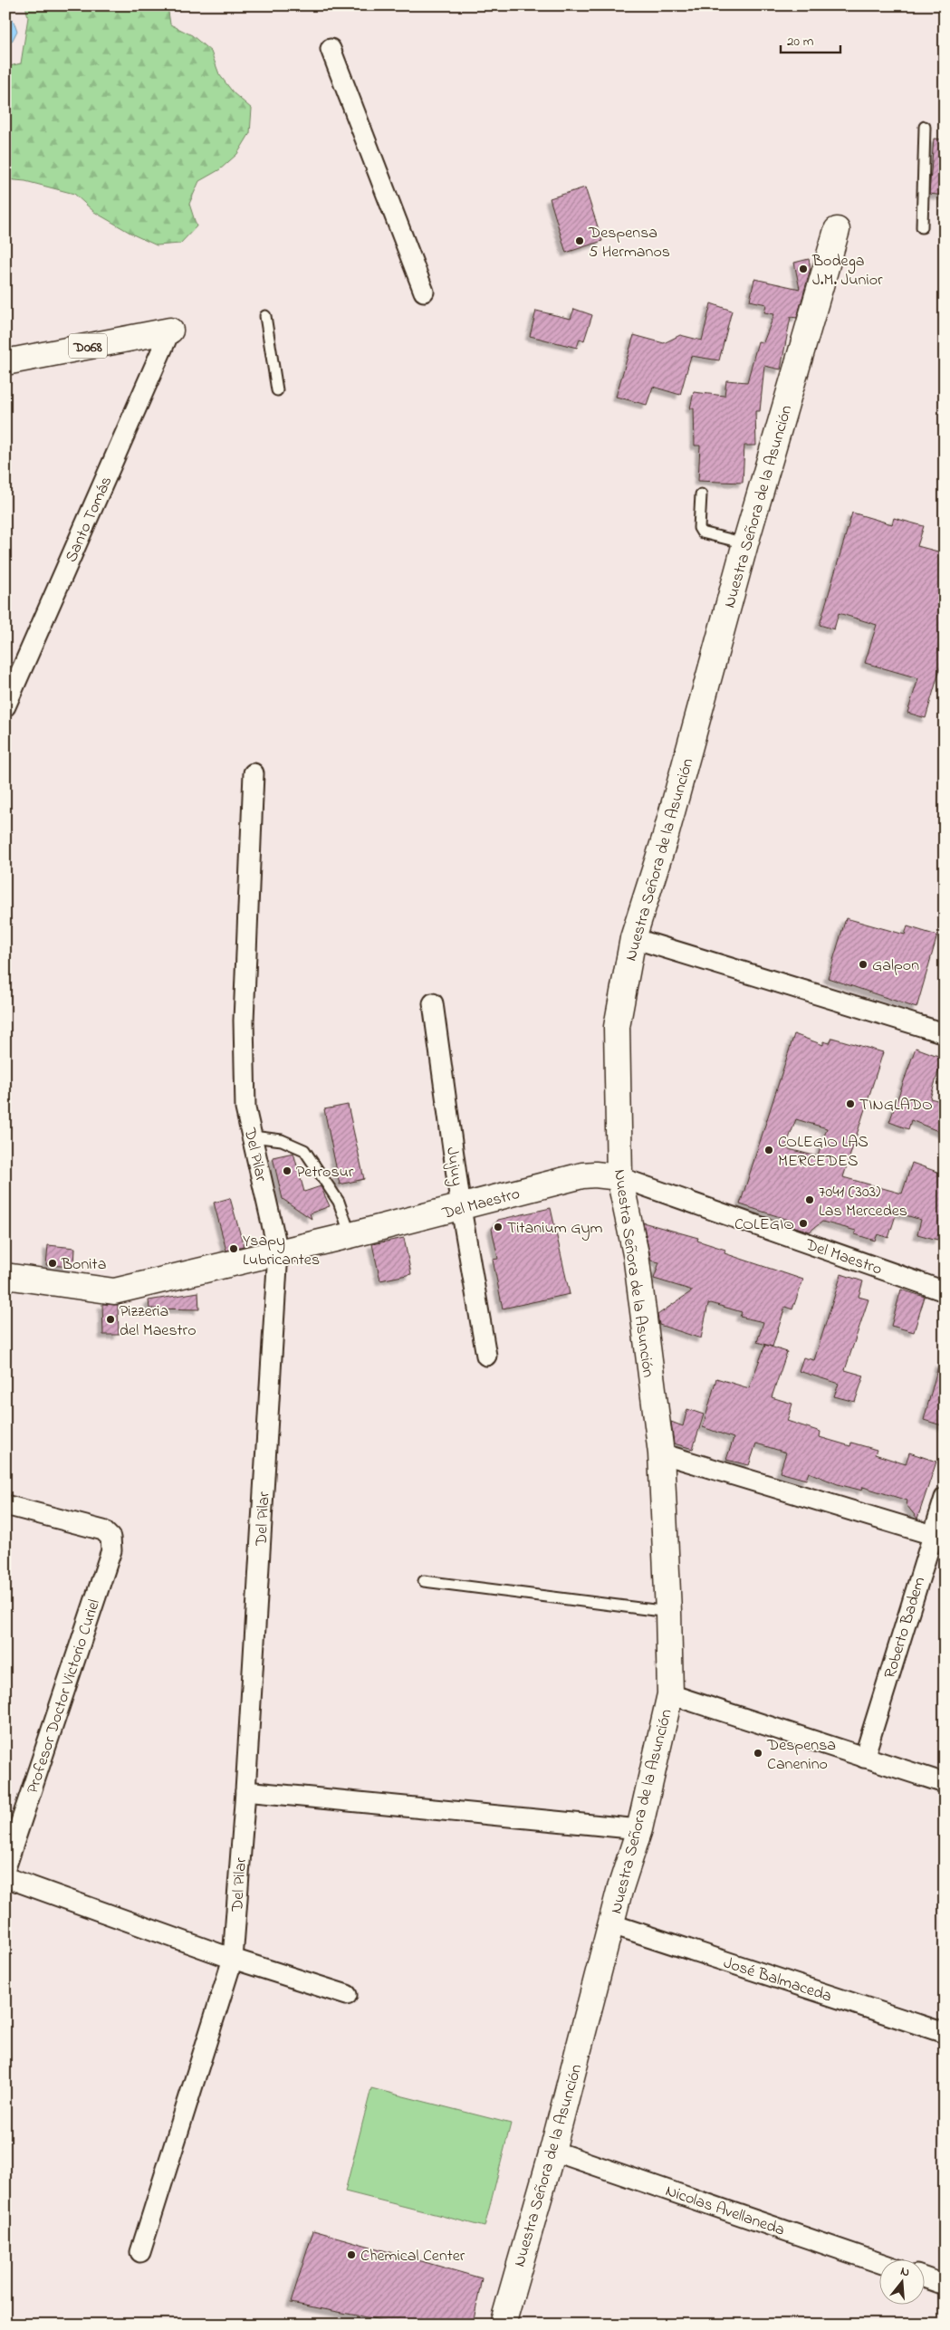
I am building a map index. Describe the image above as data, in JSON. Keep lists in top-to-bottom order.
{
  "streets": {
    "street": [
      "D068",
      "Nuestra Señora de la Asunción",
      "Santo Tomás",
      "Del Pilar",
      "Jujuy",
      "Del Maestro",
      "Roberto Badem",
      "Profesor Doctor Victorio Curiel",
      "José Balmaceda",
      "Nicolas Avellaneda"
    ]
  },
  "crossings": [
    ["D068", "Santo Tomás"],
    ["Nuestra Señora de la Asunción", "Del Maestro"],
    ["Nuestra Señora de la Asunción", "José Balmaceda"],
    ["Nuestra Señora de la Asunción", "Nicolas Avellaneda"],
    ["Del Pilar", "Del Maestro"],
    ["Jujuy", "Del Maestro"]
  ],
  "places": [
    "Despensa 5 Hermanos",
    "Bodega J.M. Junior",
    "Galpon",
    "TINGLADO",
    "COLEGIO LAS MERCEDES",
    "Petrosur",
    "7041 (303) Las Mercedes",
    "COLEGIO",
    "Titanium Gym",
    "Ysapy Lubricantes",
    "Bonita",
    "Pizzeria del Maestro",
    "Despensa Canenino",
    "Chemical Center"
  ],
  "scale_bar": "20 m",
  "north": "top"
}
